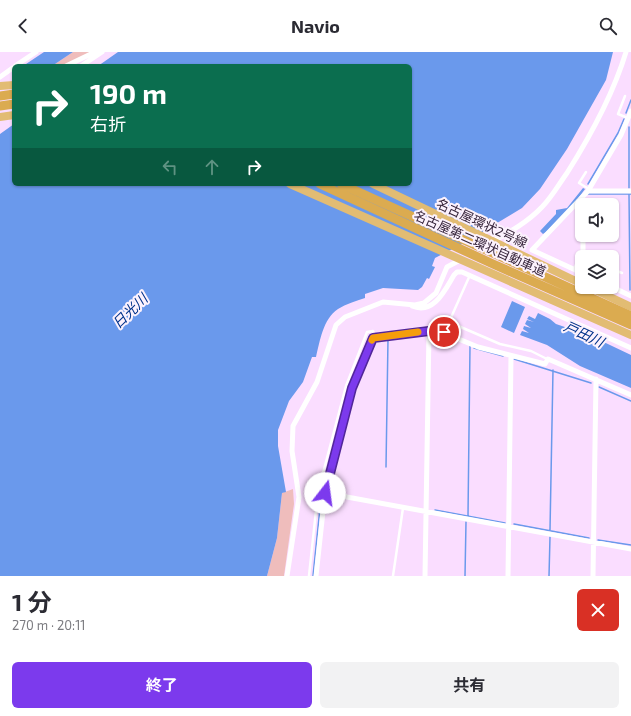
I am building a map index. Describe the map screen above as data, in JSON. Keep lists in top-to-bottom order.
{
  "streets": {
    "highway": ["名古屋環状2号線", "名古屋第二環状自動車道"]
  },
  "water": ["日光川", "戸田川"],
  "page": {
    "header": "Navio",
    "turn": ["190 m", "右折"],
    "heading": ["1 分", "270 m · 20:11"],
    "buttons": ["終了", "共有"]
  }
}
